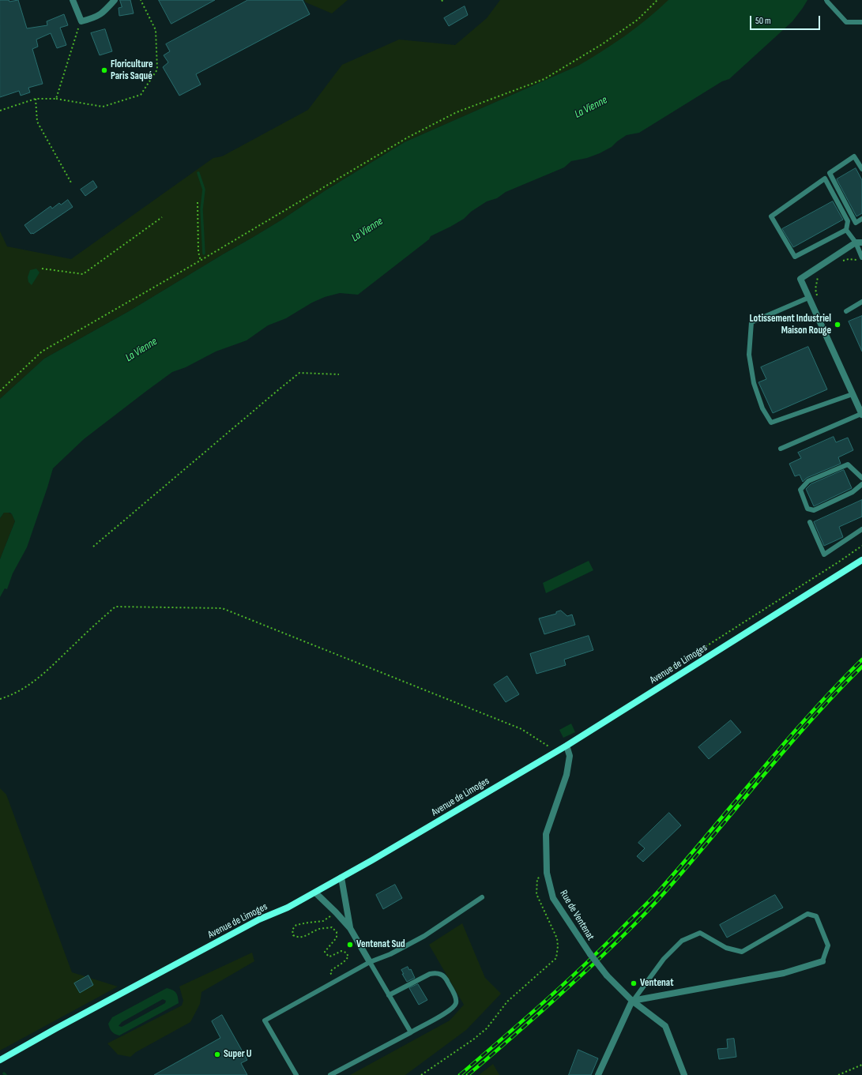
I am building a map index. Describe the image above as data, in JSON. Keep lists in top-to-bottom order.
{
  "streets": {
    "main road": ["Avenue de Limoges"],
    "street": ["Rue de Ventenat"]
  },
  "crossings": [
    ["Avenue de Limoges", "Rue de Ventenat"]
  ],
  "water": ["La Vienne"],
  "places": [
    "Floriculture Paris Saqué",
    "Lotissement Industriel Maison Rouge",
    "Ventenat Sud",
    "Ventenat",
    "Super U"
  ],
  "scale_bar": "50 m"
}
